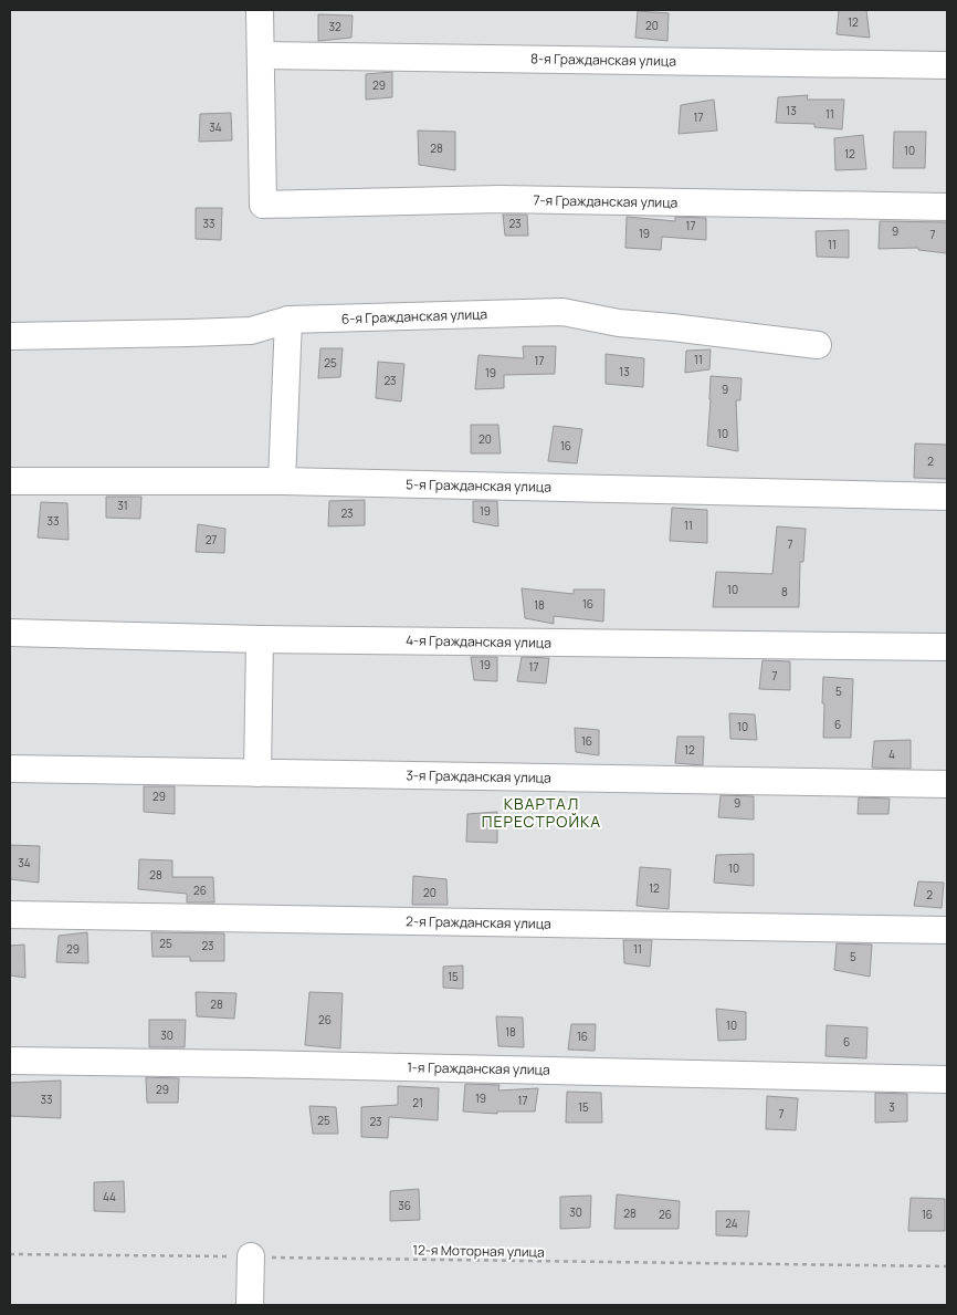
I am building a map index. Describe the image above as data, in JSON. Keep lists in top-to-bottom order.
{
  "streets": {
    "street": [
      "8-я Гражданская улица",
      "7-я Гражданская улица",
      "6-я Гражданская улица",
      "5-я Гражданская улица",
      "4-я Гражданская улица",
      "3-я Гражданская улица",
      "2-я Гражданская улица",
      "1-я Гражданская улица"
    ],
    "path": ["12-я Моторная улица"]
  },
  "crossings": [
    ["8-я Гражданская улица", "7-я Гражданская улица"]
  ],
  "districts": ["КВАРТАЛ ПЕРЕСТРОЙКА"],
  "house_numbers": [
    "12",
    "20",
    "32",
    "29",
    "13",
    "11",
    "17",
    "34",
    "28",
    "10",
    "12",
    "33",
    "23",
    "17",
    "9",
    "19",
    "7",
    "11",
    "11",
    "17",
    "25",
    "13",
    "19",
    "23",
    "9",
    "10",
    "20",
    "16",
    "2",
    "31",
    "19",
    "23",
    "33",
    "11",
    "27",
    "7",
    "10",
    "8",
    "16",
    "18",
    "19",
    "17",
    "7",
    "5",
    "6",
    "10",
    "16",
    "12",
    "4",
    "29",
    "9",
    "34",
    "10",
    "28",
    "12",
    "26",
    "20",
    "2",
    "25",
    "23",
    "29",
    "11",
    "5",
    "15",
    "28",
    "26",
    "10",
    "18",
    "30",
    "16",
    "6",
    "29",
    "19",
    "33",
    "17",
    "21",
    "15",
    "3",
    "7",
    "25",
    "23",
    "44",
    "36",
    "30",
    "28",
    "26",
    "16",
    "24"
  ]
}
